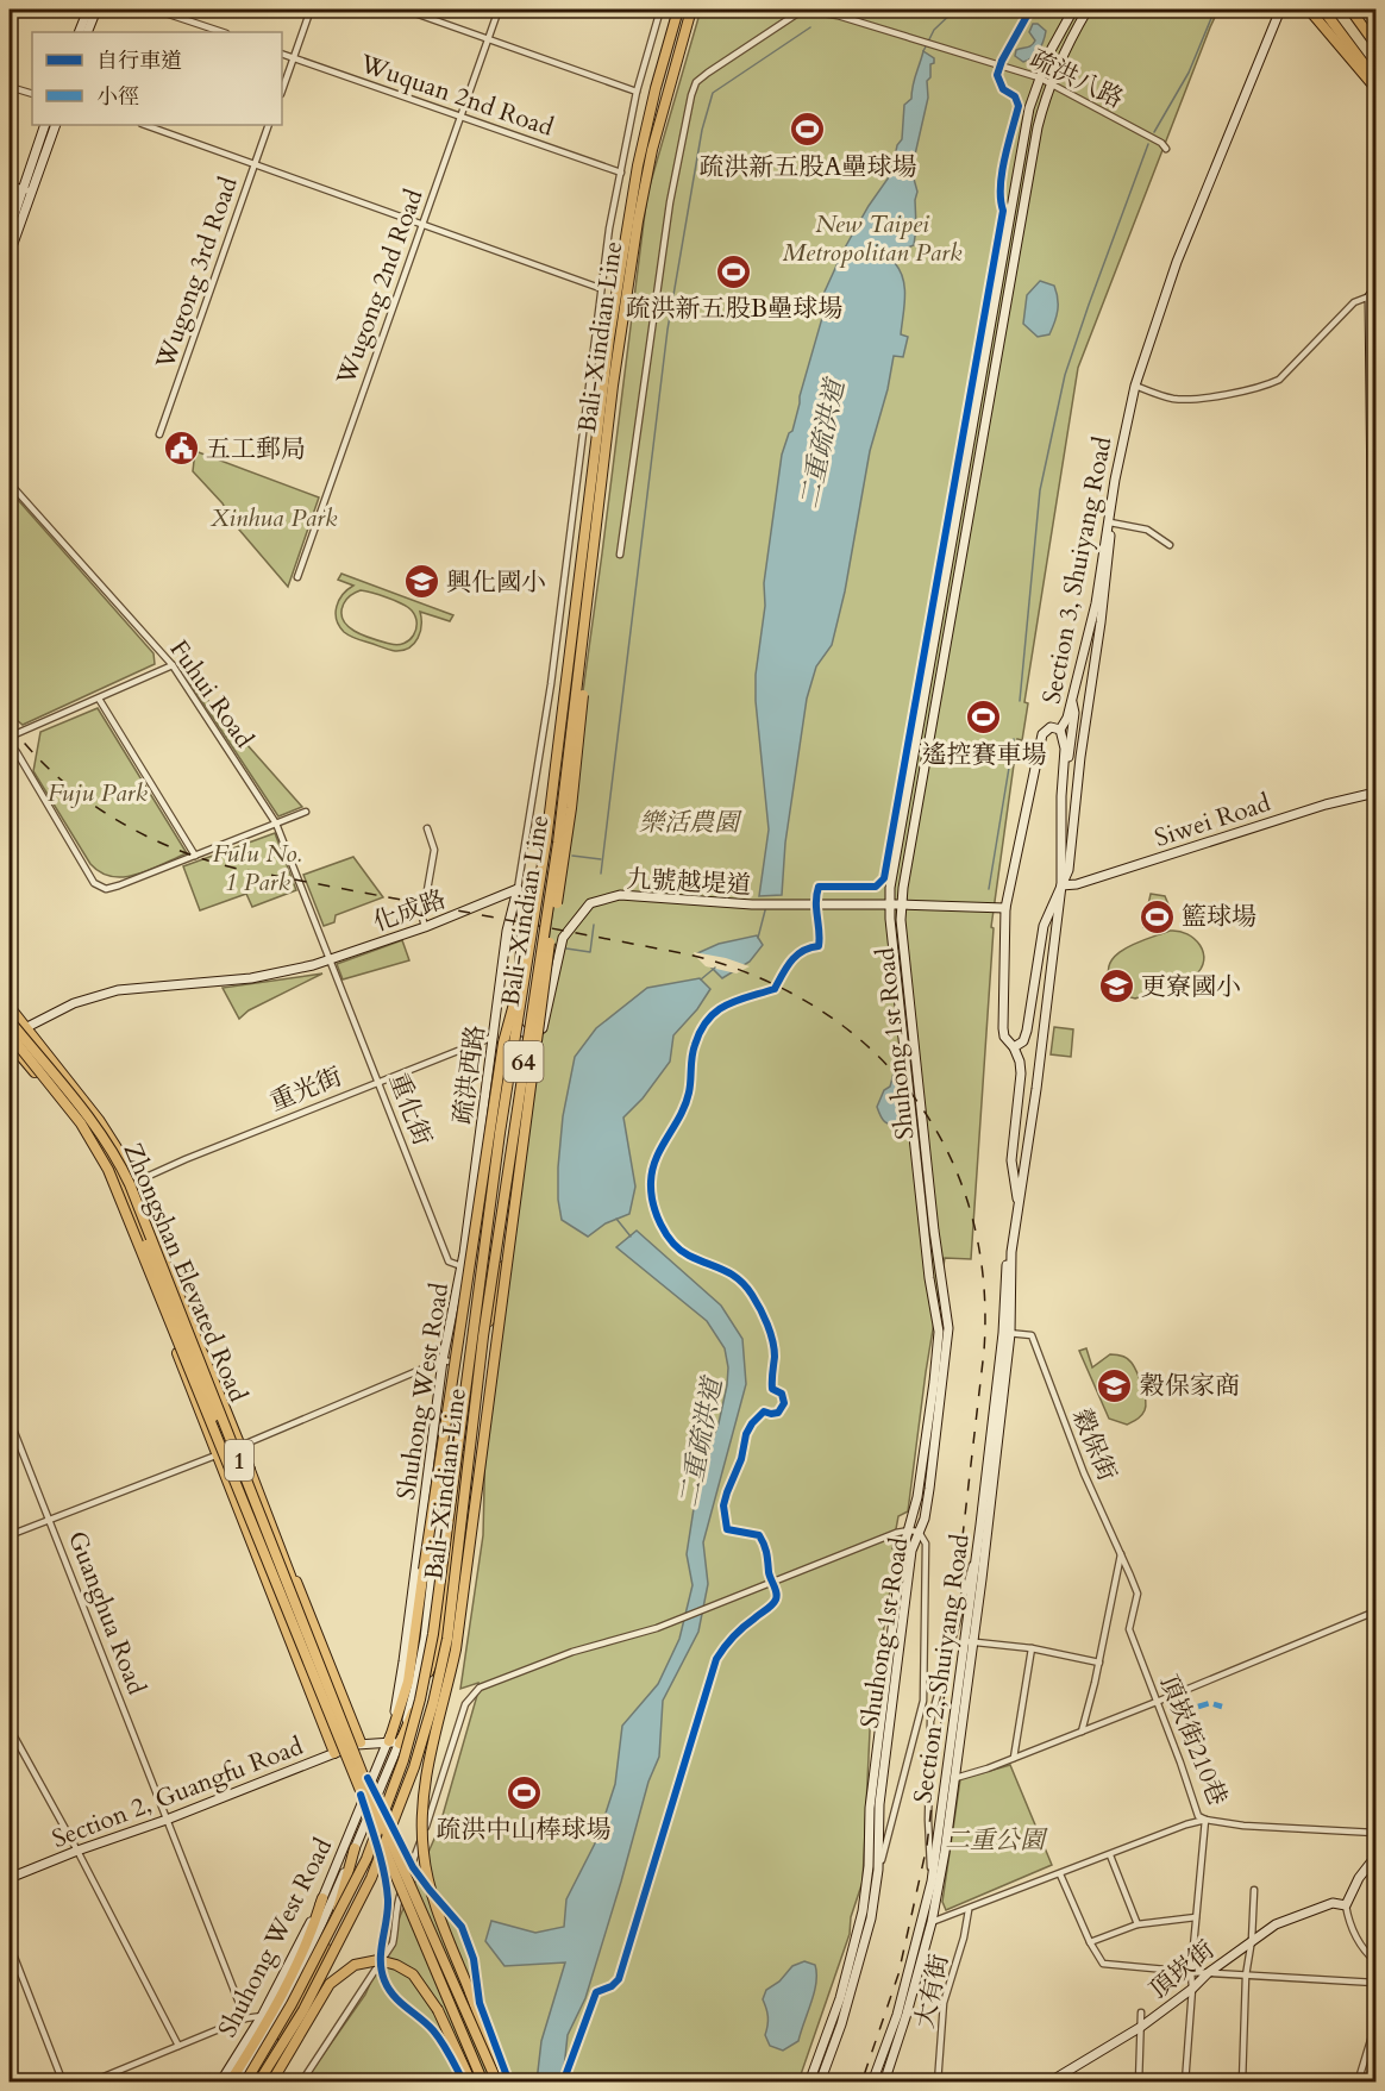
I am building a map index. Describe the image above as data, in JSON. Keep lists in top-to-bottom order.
{
  "streets": {
    "highway": [
      "Bali-Xindian Line",
      "64",
      "Zhongshan Elevated Road",
      "1"
    ],
    "street": [
      "疏洪八路",
      "Wuquan 2nd Road",
      "Wugong 3rd Road",
      "Wugong 2nd Road",
      "Section 3, Shuiyang Road",
      "Fuhui Road",
      "Siwei Road",
      "九號越堤道",
      "化成路",
      "Shuhong 1st Road",
      "疏洪西路",
      "重光街",
      "重化街",
      "Shuhong West Road",
      "穀保街",
      "Guanghua Road",
      "Section 2, Shuiyang Road",
      "頂崁街210巷",
      "Section 2, Guangfu Road",
      "頂崁街",
      "大有街"
    ]
  },
  "crossings": [
    ["疏洪八路", "Shuhong 1st Road"],
    ["Wuquan 2nd Road", "Wugong 2nd Road"],
    ["Section 3, Shuiyang Road", "Siwei Road"],
    ["Section 3, Shuiyang Road", "Section 2, Shuiyang Road"],
    ["Fuhui Road", "化成路"],
    ["Fuhui Road", "重化街"],
    ["九號越堤道", "化成路"],
    ["九號越堤道", "Shuhong 1st Road"],
    ["九號越堤道", "疏洪西路"],
    ["化成路", "疏洪西路"],
    ["化成路", "重化街"],
    ["化成路", "Zhongshan Elevated Road"],
    ["化成路", "1"],
    ["疏洪西路", "重光街"],
    ["疏洪西路", "重化街"],
    ["疏洪西路", "Shuhong West Road"],
    ["重光街", "重化街"],
    ["重光街", "1"],
    ["重化街", "Shuhong West Road"],
    ["Zhongshan Elevated Road", "1"],
    ["Shuhong West Road", "Section 2, Guangfu Road"],
    ["穀保街", "Section 2, Shuiyang Road"],
    ["穀保街", "頂崁街210巷"],
    ["1", "Section 2, Guangfu Road"],
    ["Guanghua Road", "Section 2, Guangfu Road"],
    ["頂崁街210巷", "頂崁街"]
  ],
  "water": ["二重疏洪道"],
  "parks": [
    "New Taipei Metropolitan Park",
    "Xinhua Park",
    "Fuju Park",
    "樂活農園",
    "Fulu No. 1 Park",
    "二重公園"
  ],
  "places": {
    "sports": [
      "疏洪新五股A壘球場",
      "疏洪新五股B壘球場",
      "遙控賽車場",
      "籃球場",
      "疏洪中山棒球場"
    ],
    "public building": ["五工郵局"],
    "school or university": ["興化國小", "更寮國小", "穀保家商"]
  },
  "legend": ["自行車道", "小徑"]
}
